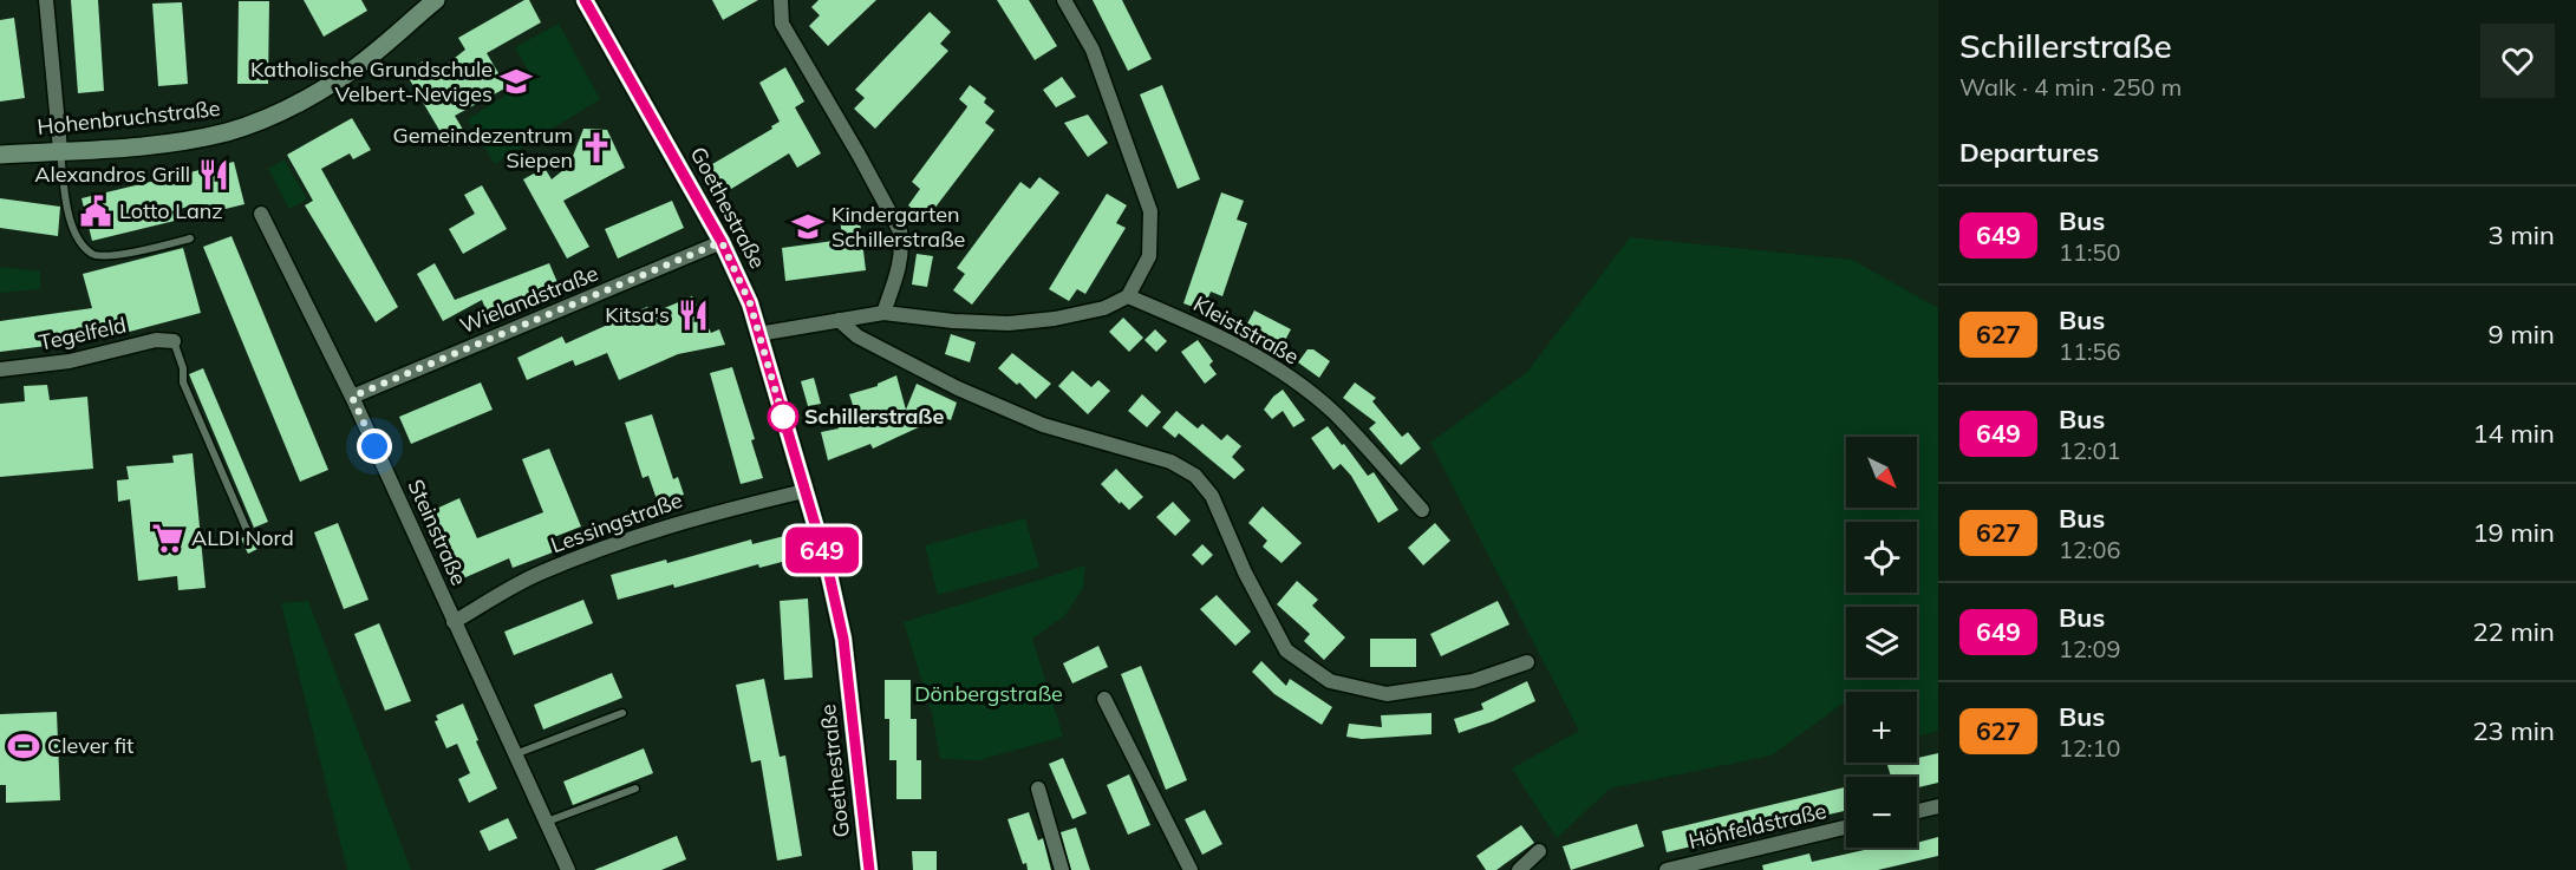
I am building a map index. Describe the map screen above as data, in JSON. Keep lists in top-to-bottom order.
{
  "streets": {
    "street": [
      "Hohenbruchstraße",
      "Goethestraße",
      "Wielandstraße",
      "Kleiststraße",
      "Tegelfeld",
      "Lessingstraße",
      "Steinstraße",
      "Höhfeldstraße"
    ]
  },
  "crossings": [
    ["Goethestraße", "Wielandstraße"],
    ["Goethestraße", "Lessingstraße"],
    ["Wielandstraße", "Steinstraße"],
    ["Lessingstraße", "Steinstraße"]
  ],
  "parks": ["Dönbergstraße"],
  "places": {
    "school or university": ["Katholische Grundschule Velbert-Neviges", "Kindergarten Schillerstraße"],
    "church": ["Gemeindezentrum Siepen"],
    "restaurant": ["Alexandros Grill", "Kitsa's"],
    "public building": ["Lotto Lanz"],
    "other": ["Schillerstraße"],
    "supermarket": ["ALDI Nord"],
    "sports": ["Clever fit"]
  },
  "lines": ["bus line 649"],
  "north": "bottom right",
  "page": {
    "on_map": "649",
    "heading": [
      ["Schillerstraße", "Walk · 4 min · 250 m"],
      "Departures"
    ],
    "list": [
      {
        "mark": "649",
        "name": "Bus",
        "note": "11:50",
        "value": "3 min"
      },
      {
        "mark": "627",
        "name": "Bus",
        "note": "11:56",
        "value": "9 min"
      },
      {
        "mark": "649",
        "name": "Bus",
        "note": "12:01",
        "value": "14 min"
      },
      {
        "mark": "627",
        "name": "Bus",
        "note": "12:06",
        "value": "19 min"
      },
      {
        "mark": "649",
        "name": "Bus",
        "note": "12:09",
        "value": "22 min"
      },
      {
        "mark": "627",
        "name": "Bus",
        "note": "12:10",
        "value": "23 min"
      }
    ],
    "map_buttons": ["+", "−"]
  }
}
